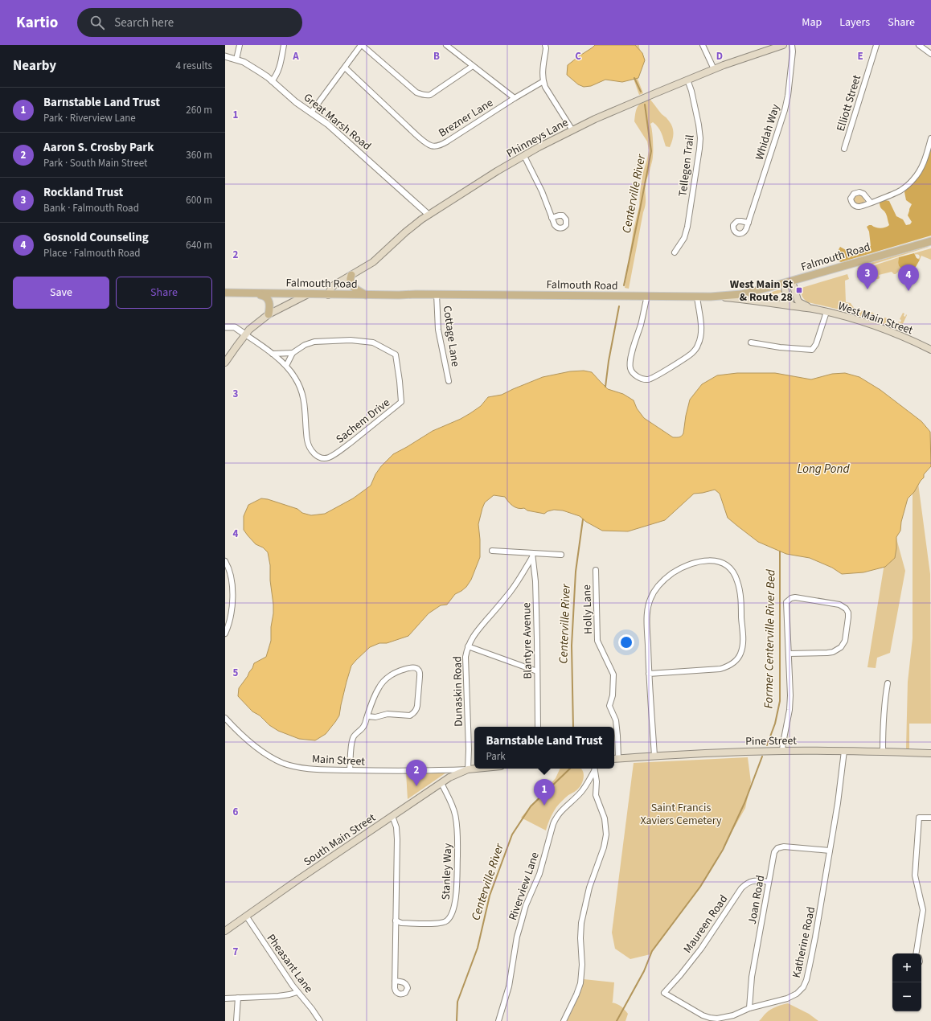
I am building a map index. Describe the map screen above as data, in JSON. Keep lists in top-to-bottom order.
{
  "streets": {
    "main road": [
      "Phinneys Lane",
      "Falmouth Road",
      "West Main Street",
      "Pine Street",
      "South Main Street"
    ],
    "street": [
      "Elliott Street",
      "Brezner Lane",
      "Great Marsh Road",
      "Whidah Way",
      "Tellegen Trail",
      "Cottage Lane",
      "Sachem Drive",
      "Holly Lane",
      "Blantyre Avenue",
      "Dunaskin Road",
      "Main Street",
      "Stanley Way",
      "Riverview Lane",
      "Joan Road",
      "Maureen Road",
      "Katherine Road",
      "Pheasant Lane"
    ]
  },
  "crossings": [
    ["Great Marsh Road", "Phinneys Lane"],
    ["Phinneys Lane", "Tellegen Trail"],
    ["Phinneys Lane", "Falmouth Road"],
    ["Falmouth Road", "West Main Street"],
    ["Falmouth Road", "Cottage Lane"],
    ["Holly Lane", "Pine Street"],
    ["Blantyre Avenue", "Dunaskin Road"],
    ["Dunaskin Road", "Main Street"],
    ["Dunaskin Road", "South Main Street"],
    ["Pine Street", "Katherine Road"],
    ["Main Street", "South Main Street"],
    ["South Main Street", "Stanley Way"],
    ["South Main Street", "Pheasant Lane"],
    ["Joan Road", "Maureen Road"],
    ["Joan Road", "Katherine Road"],
    ["Maureen Road", "Katherine Road"]
  ],
  "water": ["Centerville River", "Long Pond", "Former Centerville River Bed"],
  "parks": ["Saint Francis Xaviers Cemetery"],
  "places": {
    "transit": ["West Main St & Route 28"]
  },
  "page": {
    "header": "Kartio",
    "search": "Search here",
    "nav": ["Map", "Layers", "Share"],
    "heading": ["Nearby", "4 results"],
    "list": [
      {
        "mark": "1",
        "name": "Barnstable Land Trust",
        "note": "Park · Riverview Lane",
        "value": "260 m"
      },
      {
        "mark": "2",
        "name": "Aaron S. Crosby Park",
        "note": "Park · South Main Street",
        "value": "360 m"
      },
      {
        "mark": "3",
        "name": "Rockland Trust",
        "note": "Bank · Falmouth Road",
        "value": "600 m"
      },
      {
        "mark": "4",
        "name": "Gosnold Counseling",
        "note": "Place · Falmouth Road",
        "value": "640 m"
      }
    ],
    "pins": [
      "3",
      "4",
      "2",
      "1"
    ],
    "buttons": ["Save", "Share"],
    "popup": ["Barnstable Land Trust", "Park"],
    "map_buttons": ["+", "−"]
  },
  "grid": {
    "columns": [
      "A",
      "B",
      "C",
      "D",
      "E"
    ],
    "rows": [
      "1",
      "2",
      "3",
      "4",
      "5",
      "6",
      "7"
    ]
  }
}
